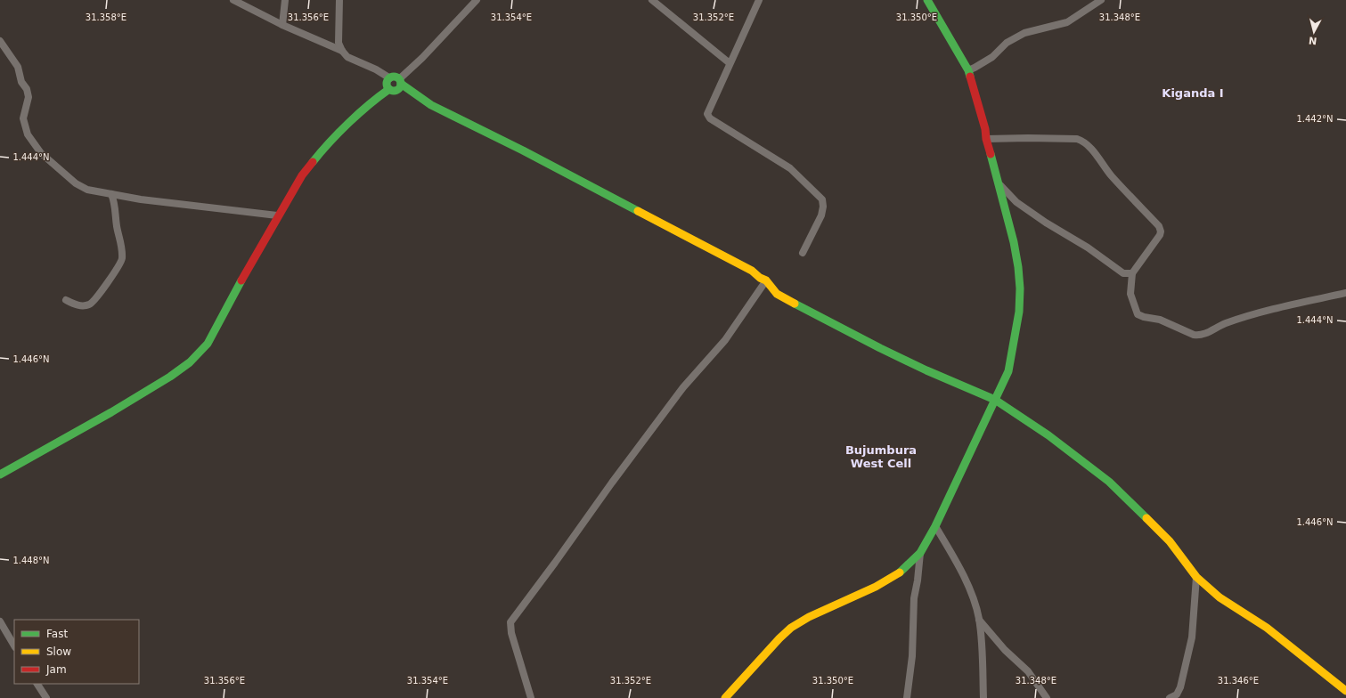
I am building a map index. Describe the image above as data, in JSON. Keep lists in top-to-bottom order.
{
  "districts": ["Kiganda I", "Bujumbura West Cell"],
  "legend": ["Fast", "Slow", "Jam"],
  "north": "bottom",
  "coordinates": [
    "31.358°E",
    "31.356°E",
    "31.354°E",
    "31.352°E",
    "31.350°E",
    "31.348°E",
    "1.442°N",
    "1.444°N",
    "1.446°N",
    "1.448°N",
    "31.346°E"
  ]
}
